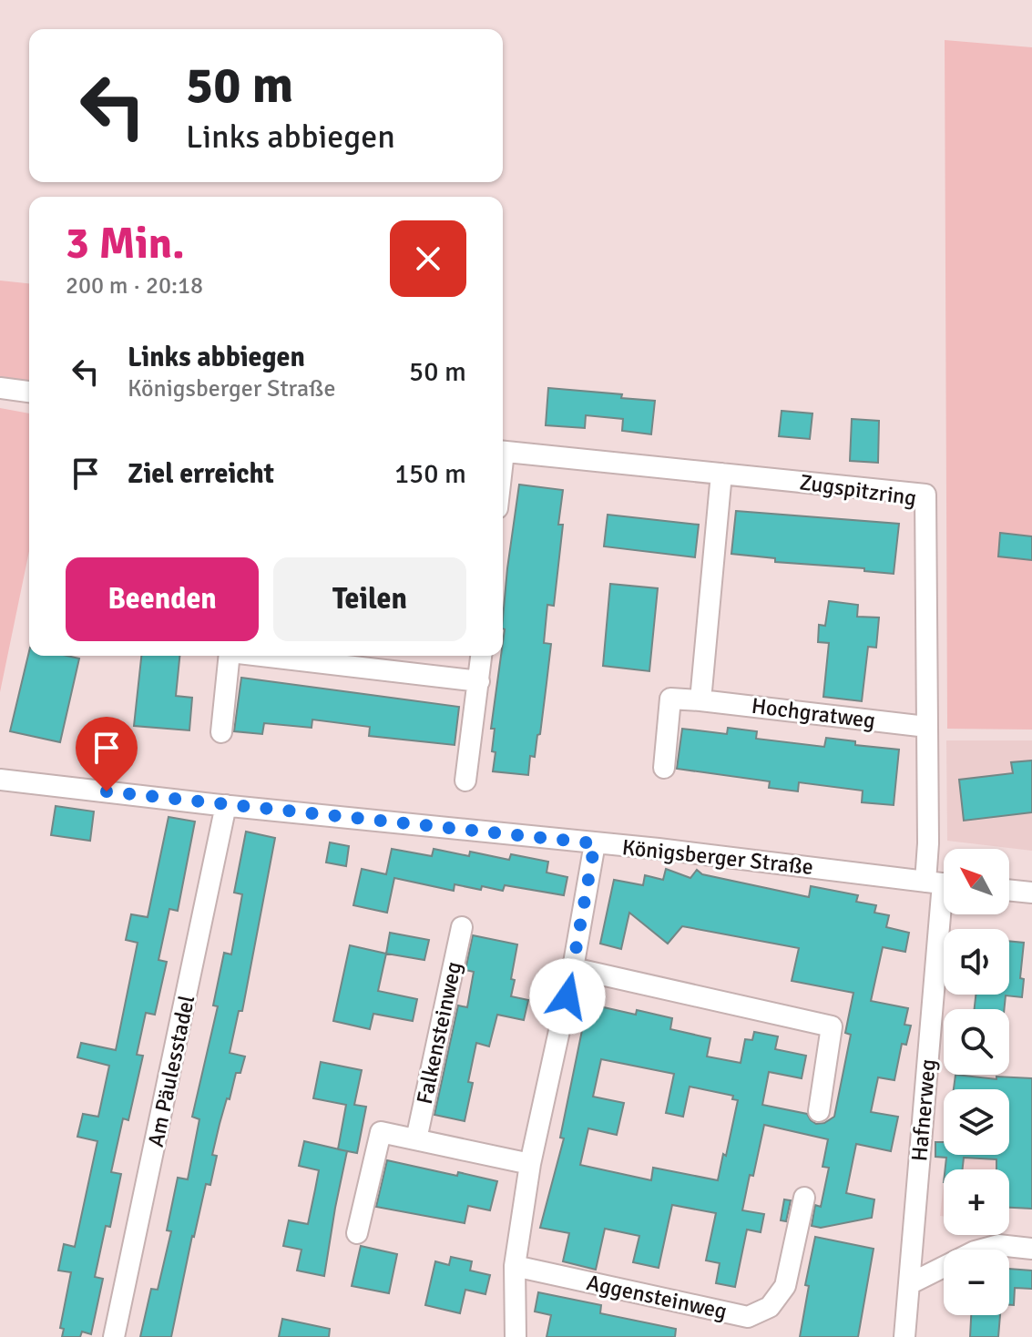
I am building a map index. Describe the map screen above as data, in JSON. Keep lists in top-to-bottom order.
{
  "streets": {
    "street": [
      "Zugspitzring",
      "Hochgratweg",
      "Königsberger Straße",
      "Falkensteinweg",
      "Am Päulesstadel",
      "Hafnerweg",
      "Aggensteinweg"
    ]
  },
  "crossings": [
    ["Zugspitzring", "Hochgratweg"],
    ["Zugspitzring", "Königsberger Straße"],
    ["Zugspitzring", "Hafnerweg"],
    ["Königsberger Straße", "Am Päulesstadel"],
    ["Königsberger Straße", "Hafnerweg"]
  ],
  "north": "top left",
  "page": {
    "turn": ["50 m", "Links abbiegen"],
    "heading": ["3 Min.", "200 m · 20:18"],
    "list": [
      {
        "name": "Links abbiegen",
        "note": "Königsberger Straße",
        "value": "50 m"
      },
      {
        "name": "Ziel erreicht",
        "value": "150 m"
      }
    ],
    "buttons": ["Beenden", "Teilen"],
    "map_buttons": ["+", "−"]
  }
}
